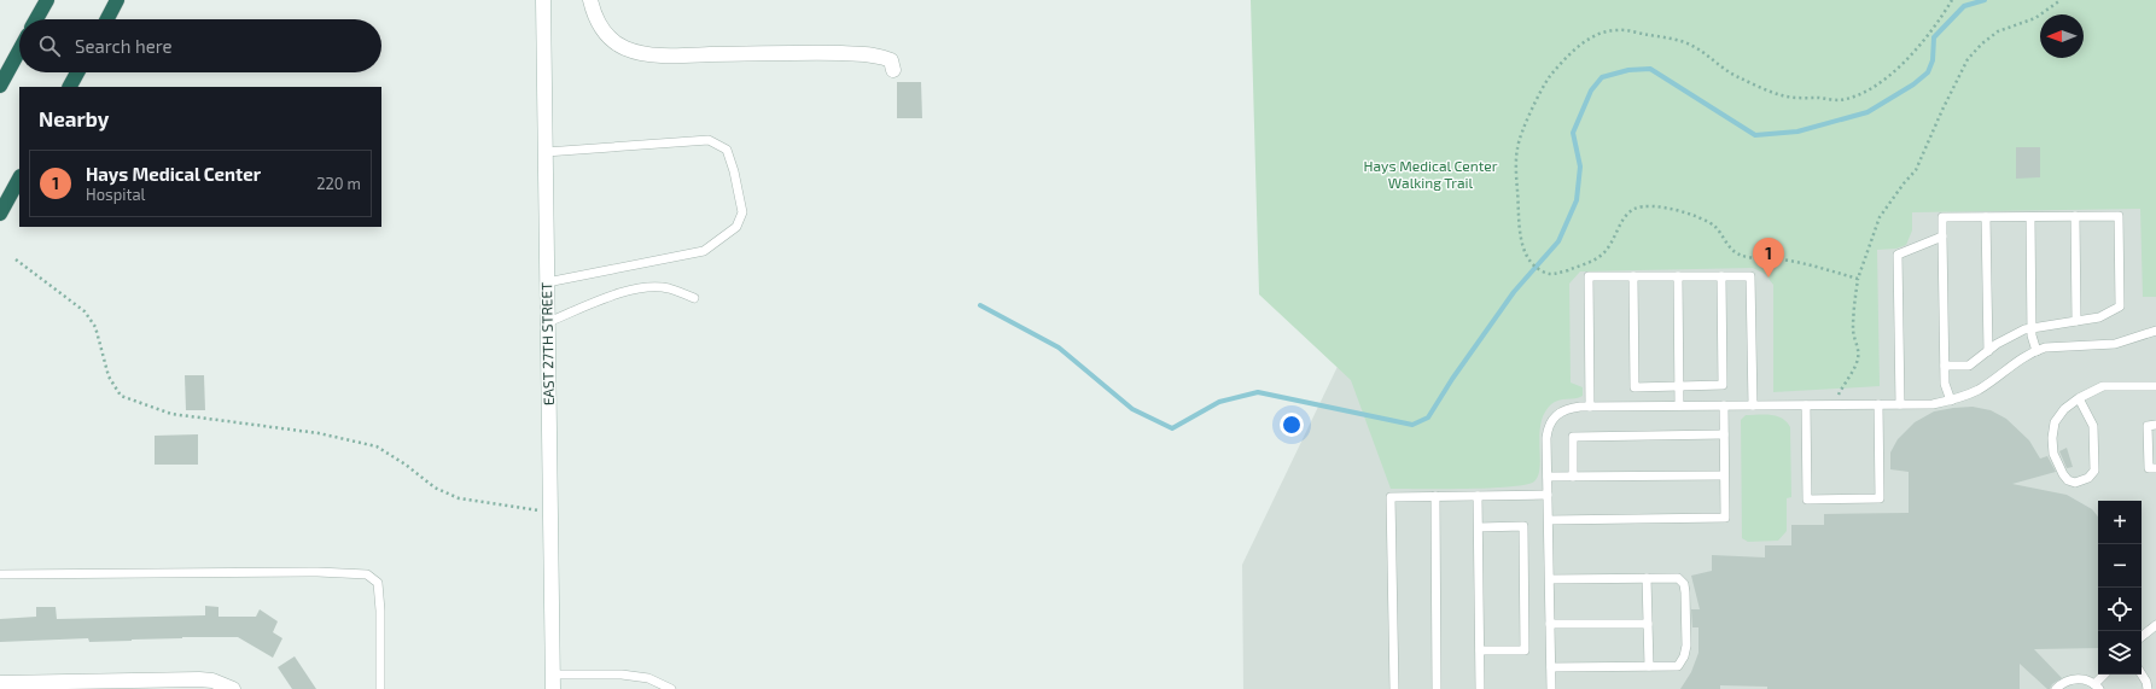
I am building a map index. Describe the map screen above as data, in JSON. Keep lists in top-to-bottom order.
{
  "streets": {
    "main road": ["EAST 27TH STREET"]
  },
  "parks": ["Hays Medical Center Walking Trail"],
  "north": "left",
  "page": {
    "search": "Search here",
    "heading": "Nearby",
    "list": [
      {
        "mark": "1",
        "name": "Hays Medical Center",
        "note": "Hospital",
        "value": "220 m"
      }
    ],
    "pins": "1",
    "map_buttons": ["+", "−"]
  }
}
